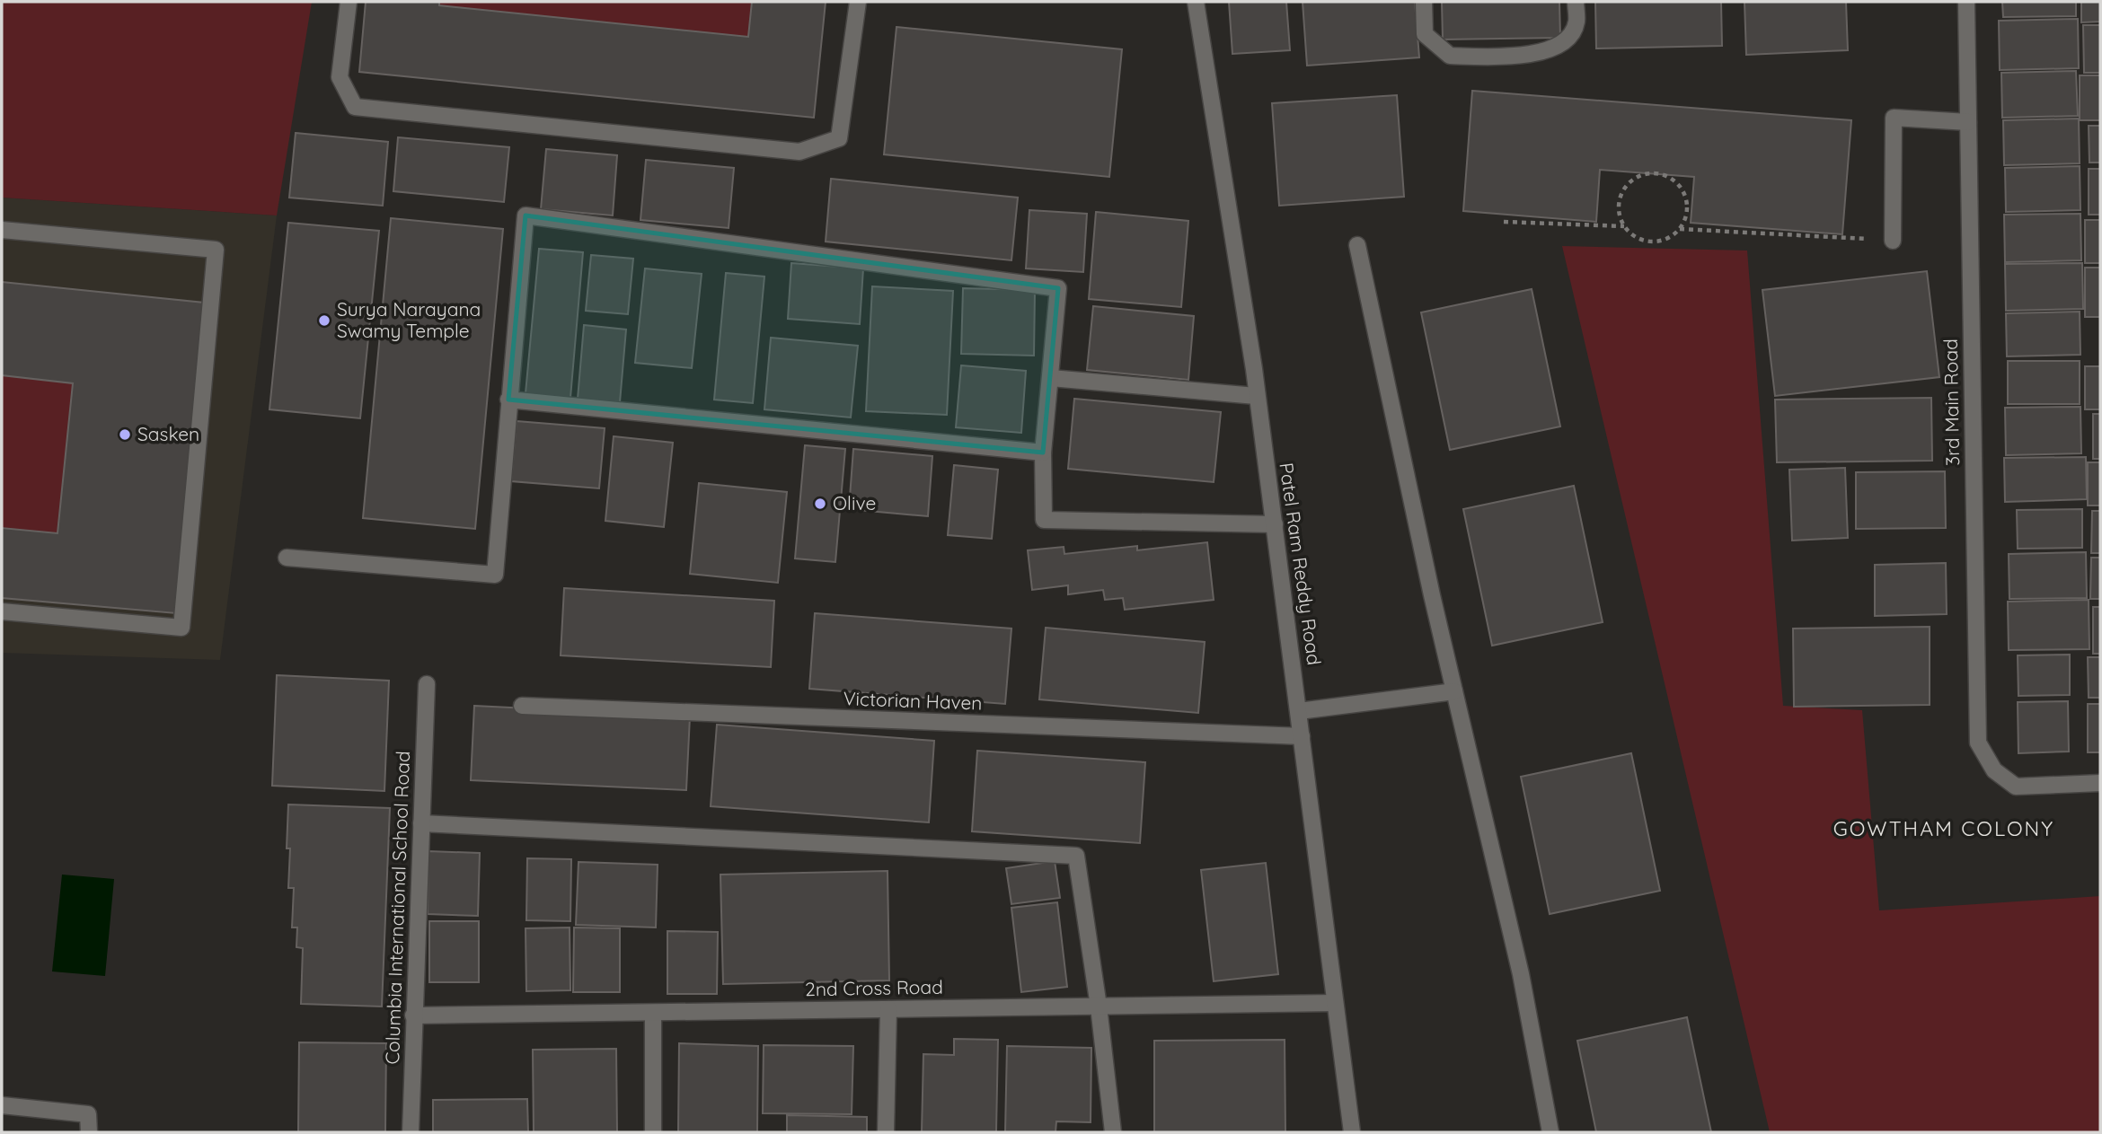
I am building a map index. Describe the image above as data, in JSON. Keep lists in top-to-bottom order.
{
  "streets": {
    "street": [
      "3rd Main Road",
      "Patel Ram Reddy Road",
      "Victorian Haven",
      "Columbia International School Road",
      "2nd Cross Road"
    ]
  },
  "crossings": [
    ["Patel Ram Reddy Road", "Victorian Haven"],
    ["Patel Ram Reddy Road", "2nd Cross Road"],
    ["Columbia International School Road", "2nd Cross Road"]
  ],
  "districts": ["GOWTHAM COLONY"],
  "places": ["Surya Narayana Swamy Temple", "Sasken", "Olive"]
}
